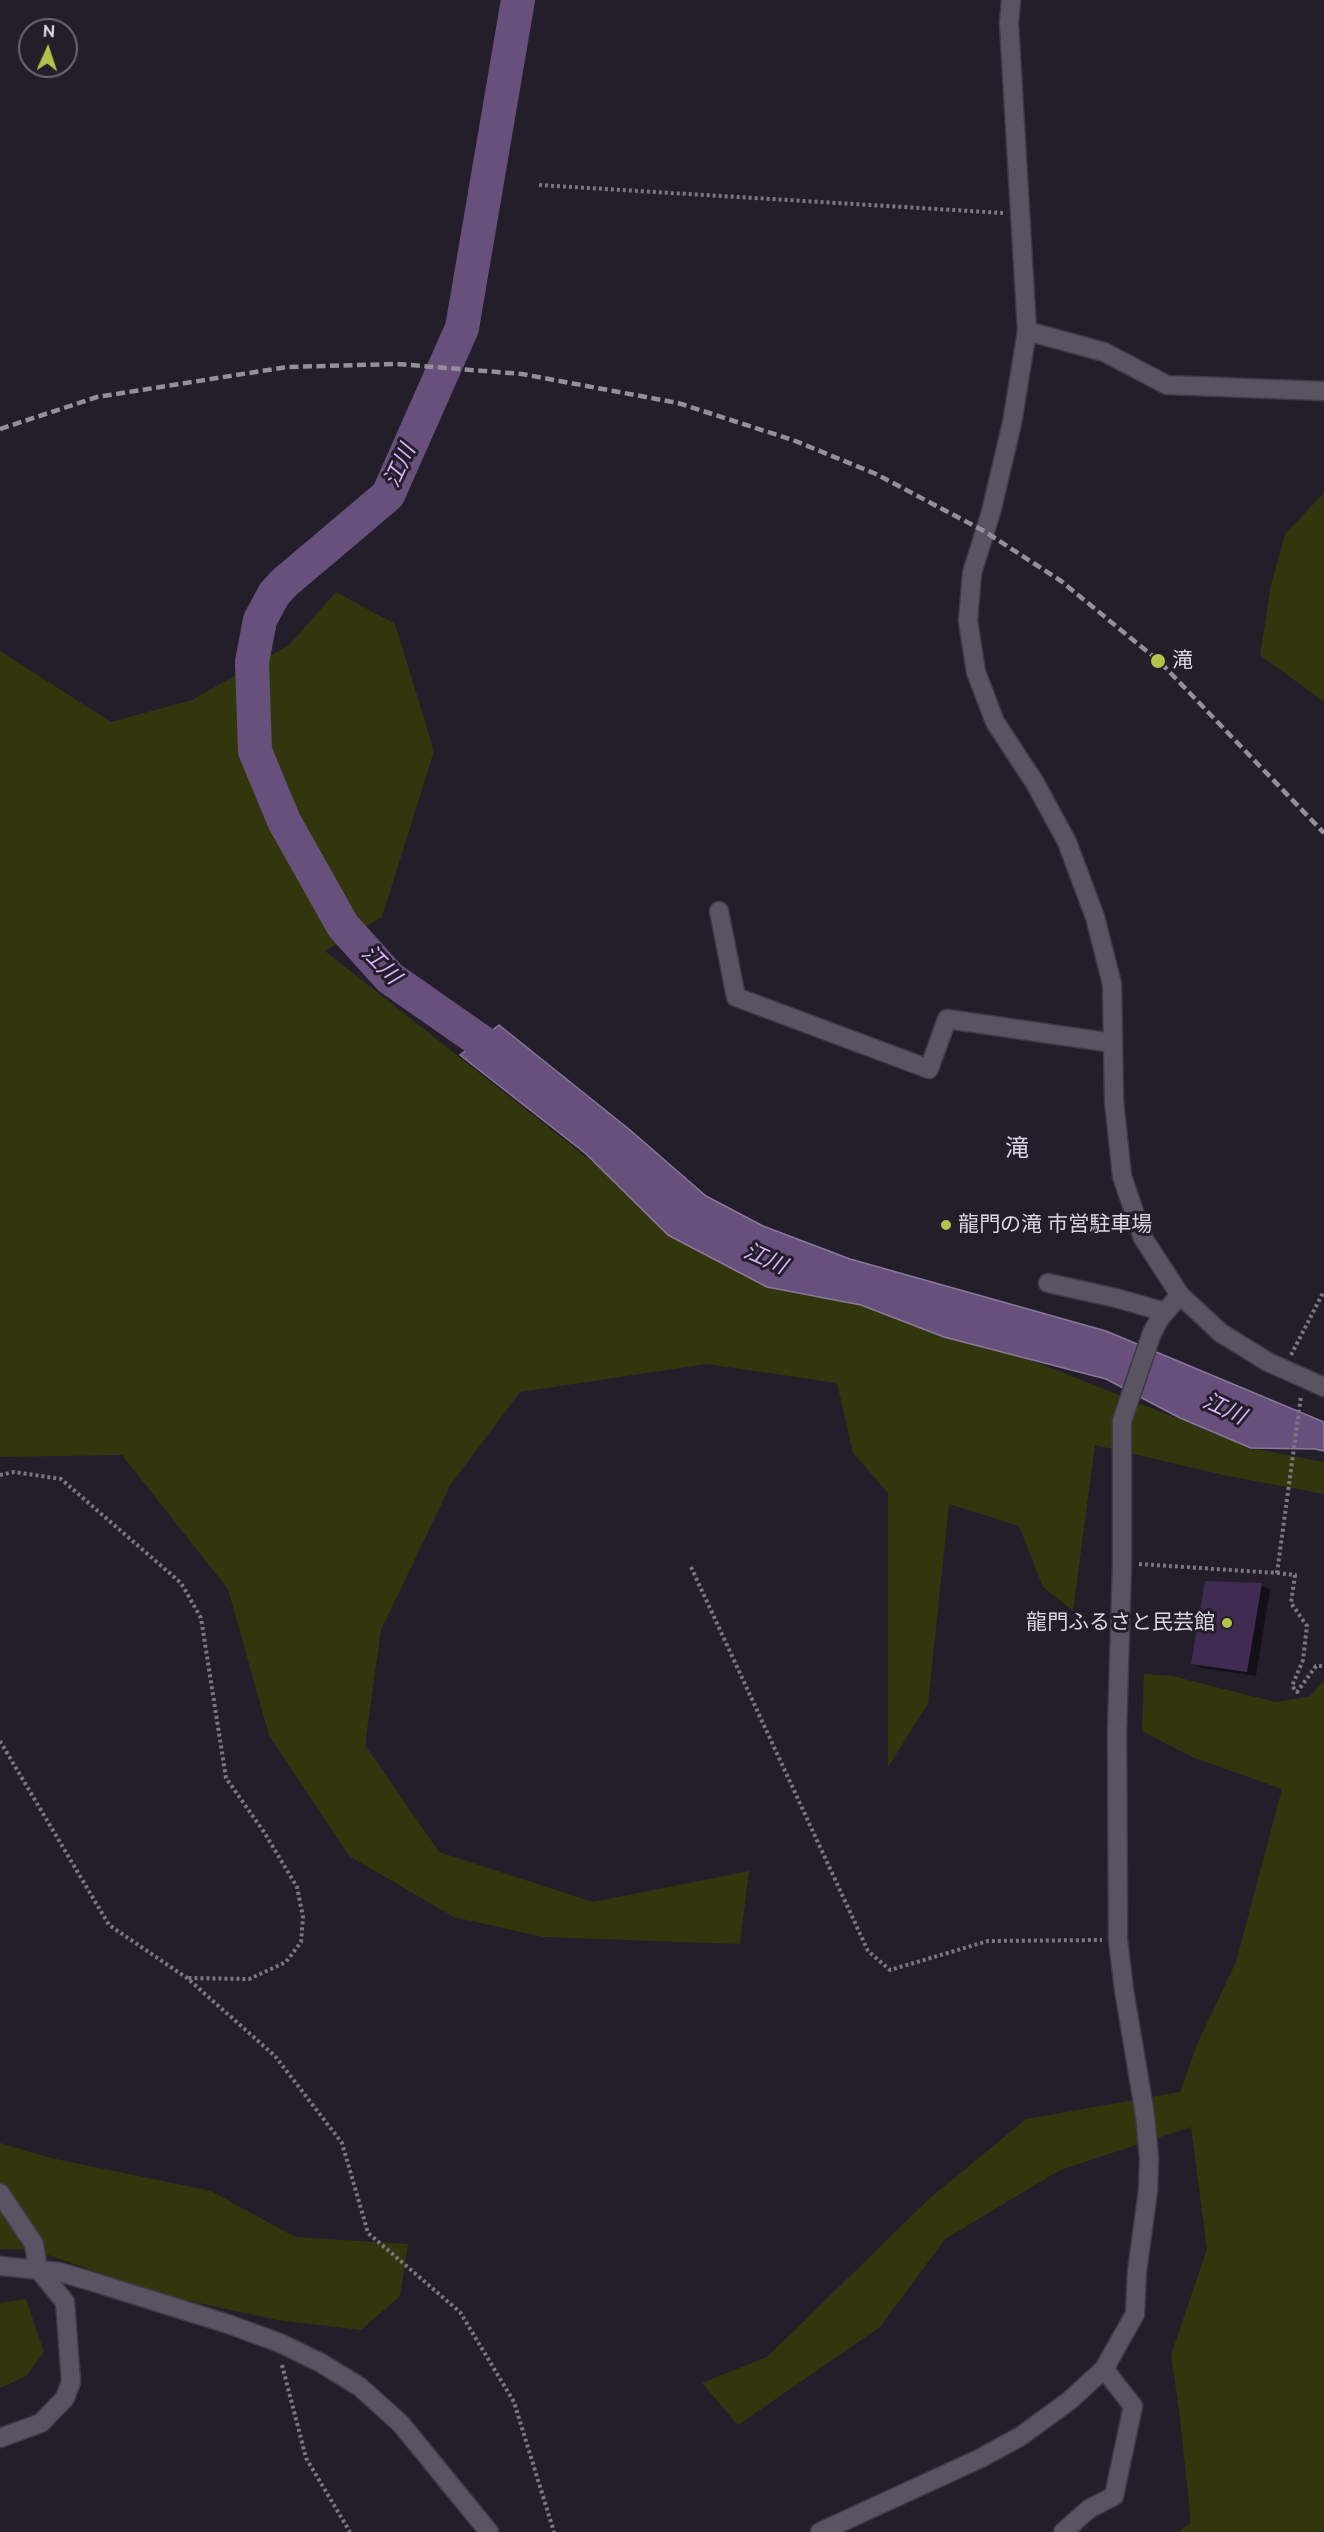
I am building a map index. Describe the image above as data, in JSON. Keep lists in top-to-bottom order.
{
  "districts": ["滝"],
  "water": ["江川"],
  "places": ["滝", "龍門の滝 市営駐車場", "龍門ふるさと民芸館"],
  "north": "top"
}
